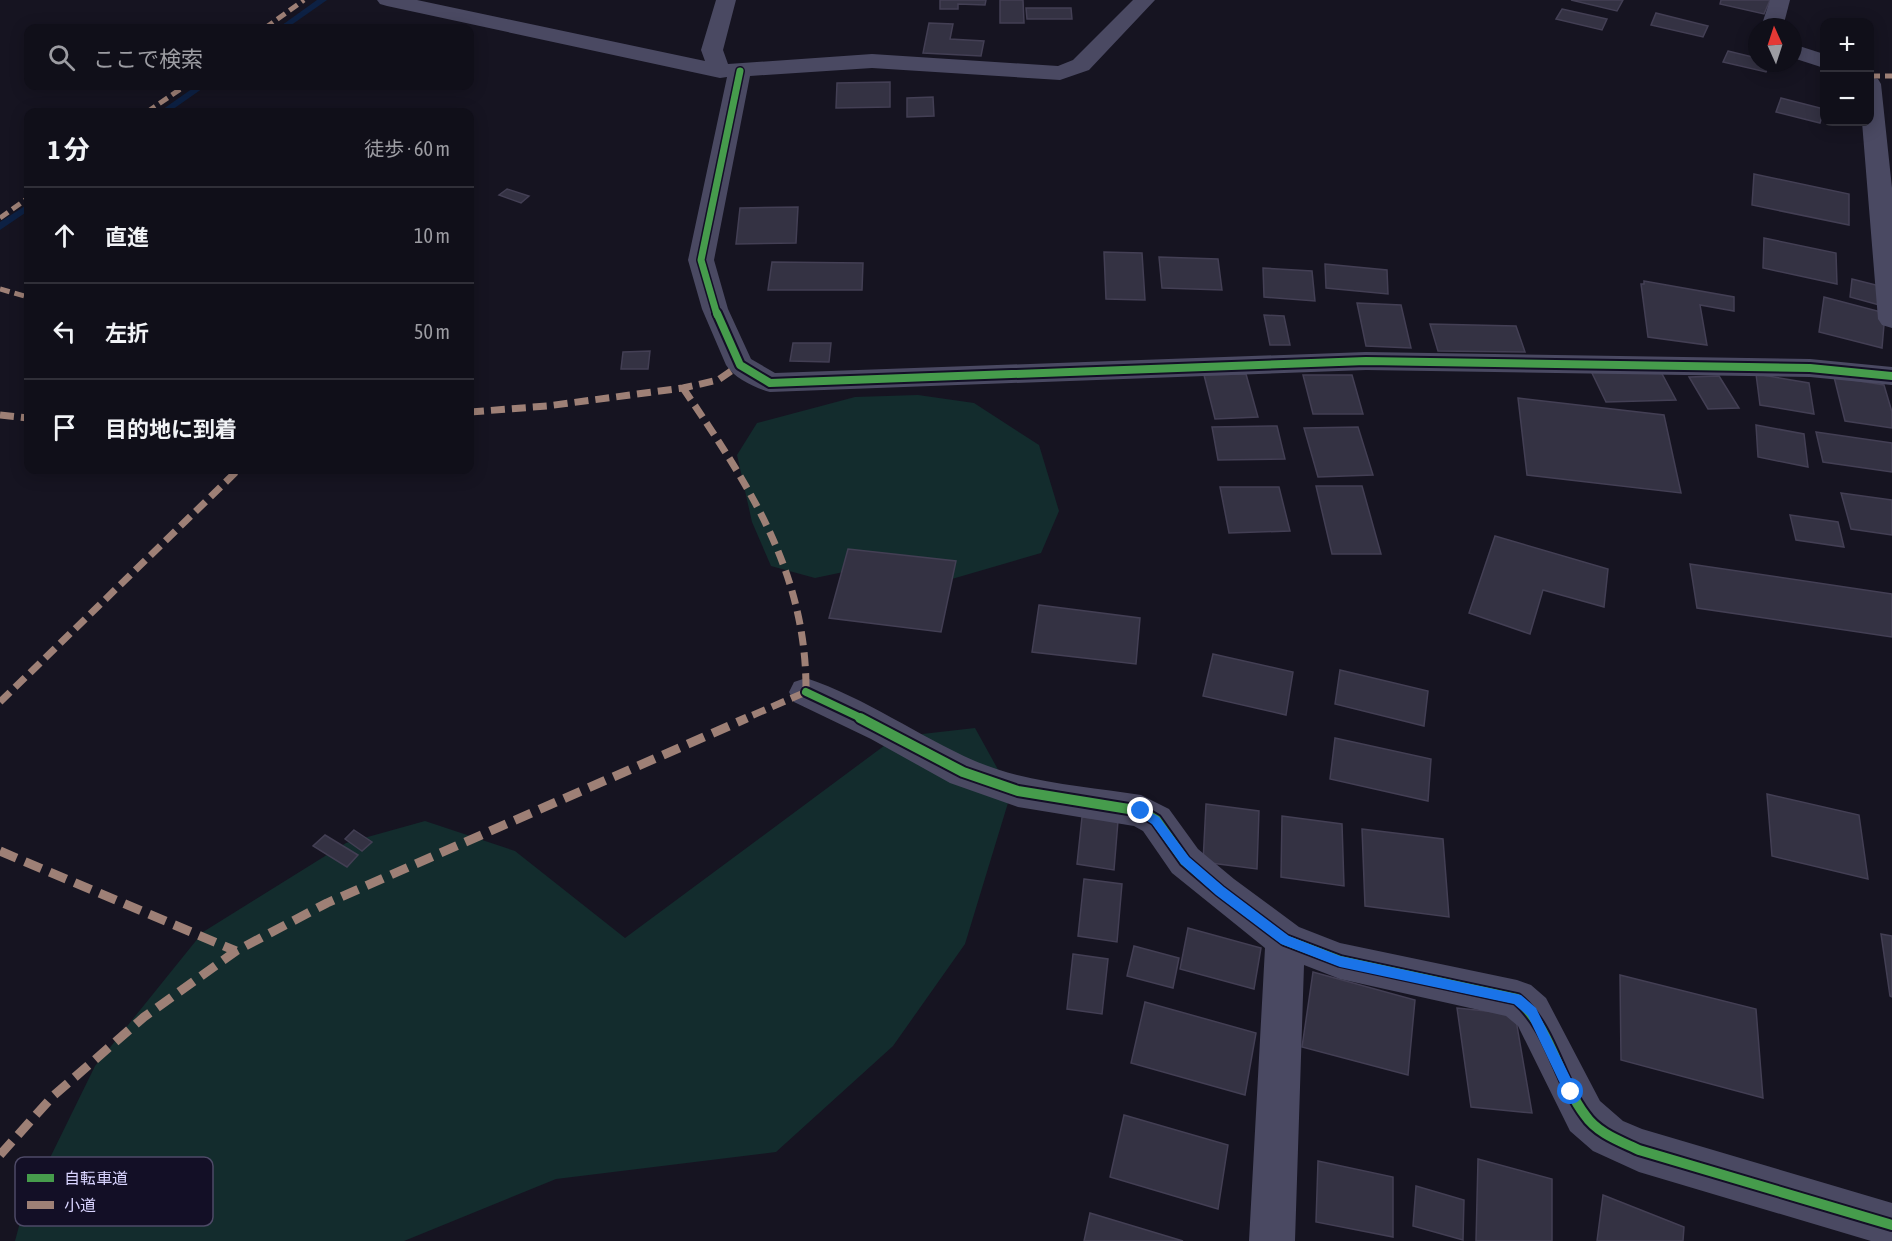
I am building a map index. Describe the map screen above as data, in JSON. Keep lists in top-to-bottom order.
{
  "legend": ["自転車道", "小道"],
  "north": "top",
  "page": {
    "map_buttons": ["+", "−"],
    "search": "ここで検索",
    "heading": ["1 分", "徒歩 · 60 m"],
    "list": [
      ["直進", "10 m"],
      ["左折", "50 m"],
      "目的地に到着"
    ]
  }
}
